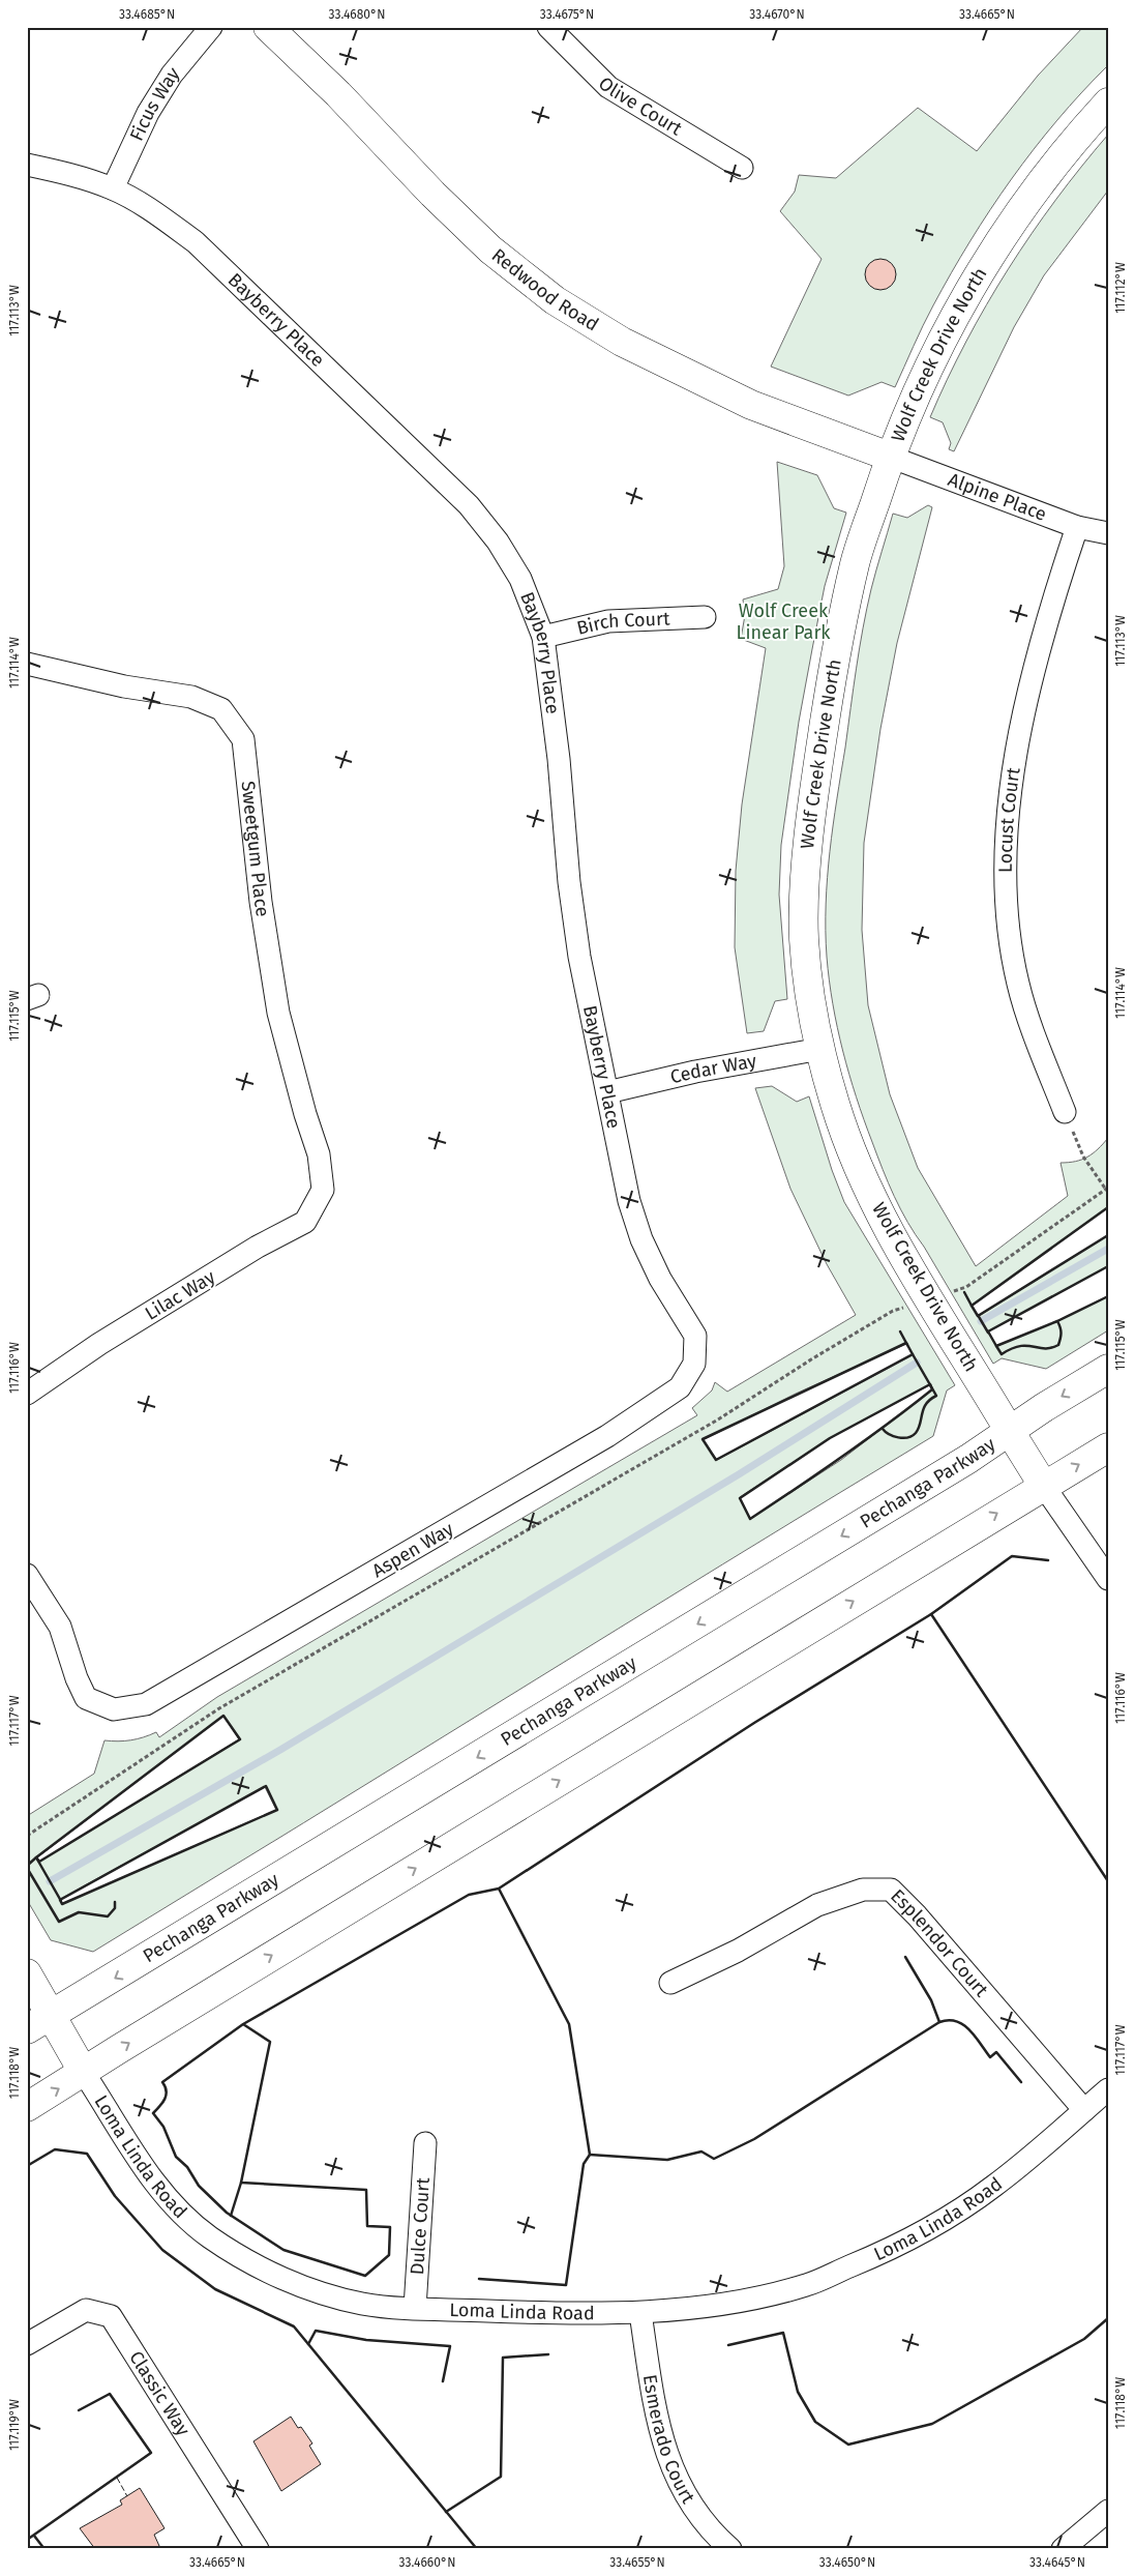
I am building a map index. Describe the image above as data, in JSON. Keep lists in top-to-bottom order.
{
  "streets": {
    "main road": [
      "Redwood Road",
      "Wolf Creek Drive North",
      "Pechanga Parkway",
      "Loma Linda Road"
    ],
    "street": [
      "Ficus Way",
      "Olive Court",
      "Bayberry Place",
      "Alpine Place",
      "Birch Court",
      "Locust Court",
      "Sweetgum Place",
      "Cedar Way",
      "Lilac Way",
      "Aspen Way",
      "Esplendor Court",
      "Dulce Court",
      "Classic Way",
      "Esmerado Court"
    ]
  },
  "crossings": [
    ["Ficus Way", "Bayberry Place"],
    ["Redwood Road", "Wolf Creek Drive North"],
    ["Redwood Road", "Alpine Place"],
    ["Bayberry Place", "Birch Court"],
    ["Bayberry Place", "Cedar Way"],
    ["Bayberry Place", "Aspen Way"],
    ["Wolf Creek Drive North", "Alpine Place"],
    ["Wolf Creek Drive North", "Cedar Way"],
    ["Wolf Creek Drive North", "Pechanga Parkway"],
    ["Alpine Place", "Locust Court"],
    ["Sweetgum Place", "Lilac Way"],
    ["Pechanga Parkway", "Loma Linda Road"],
    ["Esplendor Court", "Loma Linda Road"],
    ["Loma Linda Road", "Dulce Court"],
    ["Loma Linda Road", "Esmerado Court"]
  ],
  "parks": ["Wolf Creek Linear Park"],
  "coordinates": [
    "33.4685°N",
    "33.4680°N",
    "33.4675°N",
    "33.4670°N",
    "33.4665°N",
    "117.112°W",
    "117.113°W",
    "117.114°W",
    "117.115°W",
    "117.116°W",
    "117.117°W",
    "117.118°W",
    "117.119°W",
    "33.4660°N",
    "33.4655°N",
    "33.4650°N",
    "33.4645°N"
  ]
}
